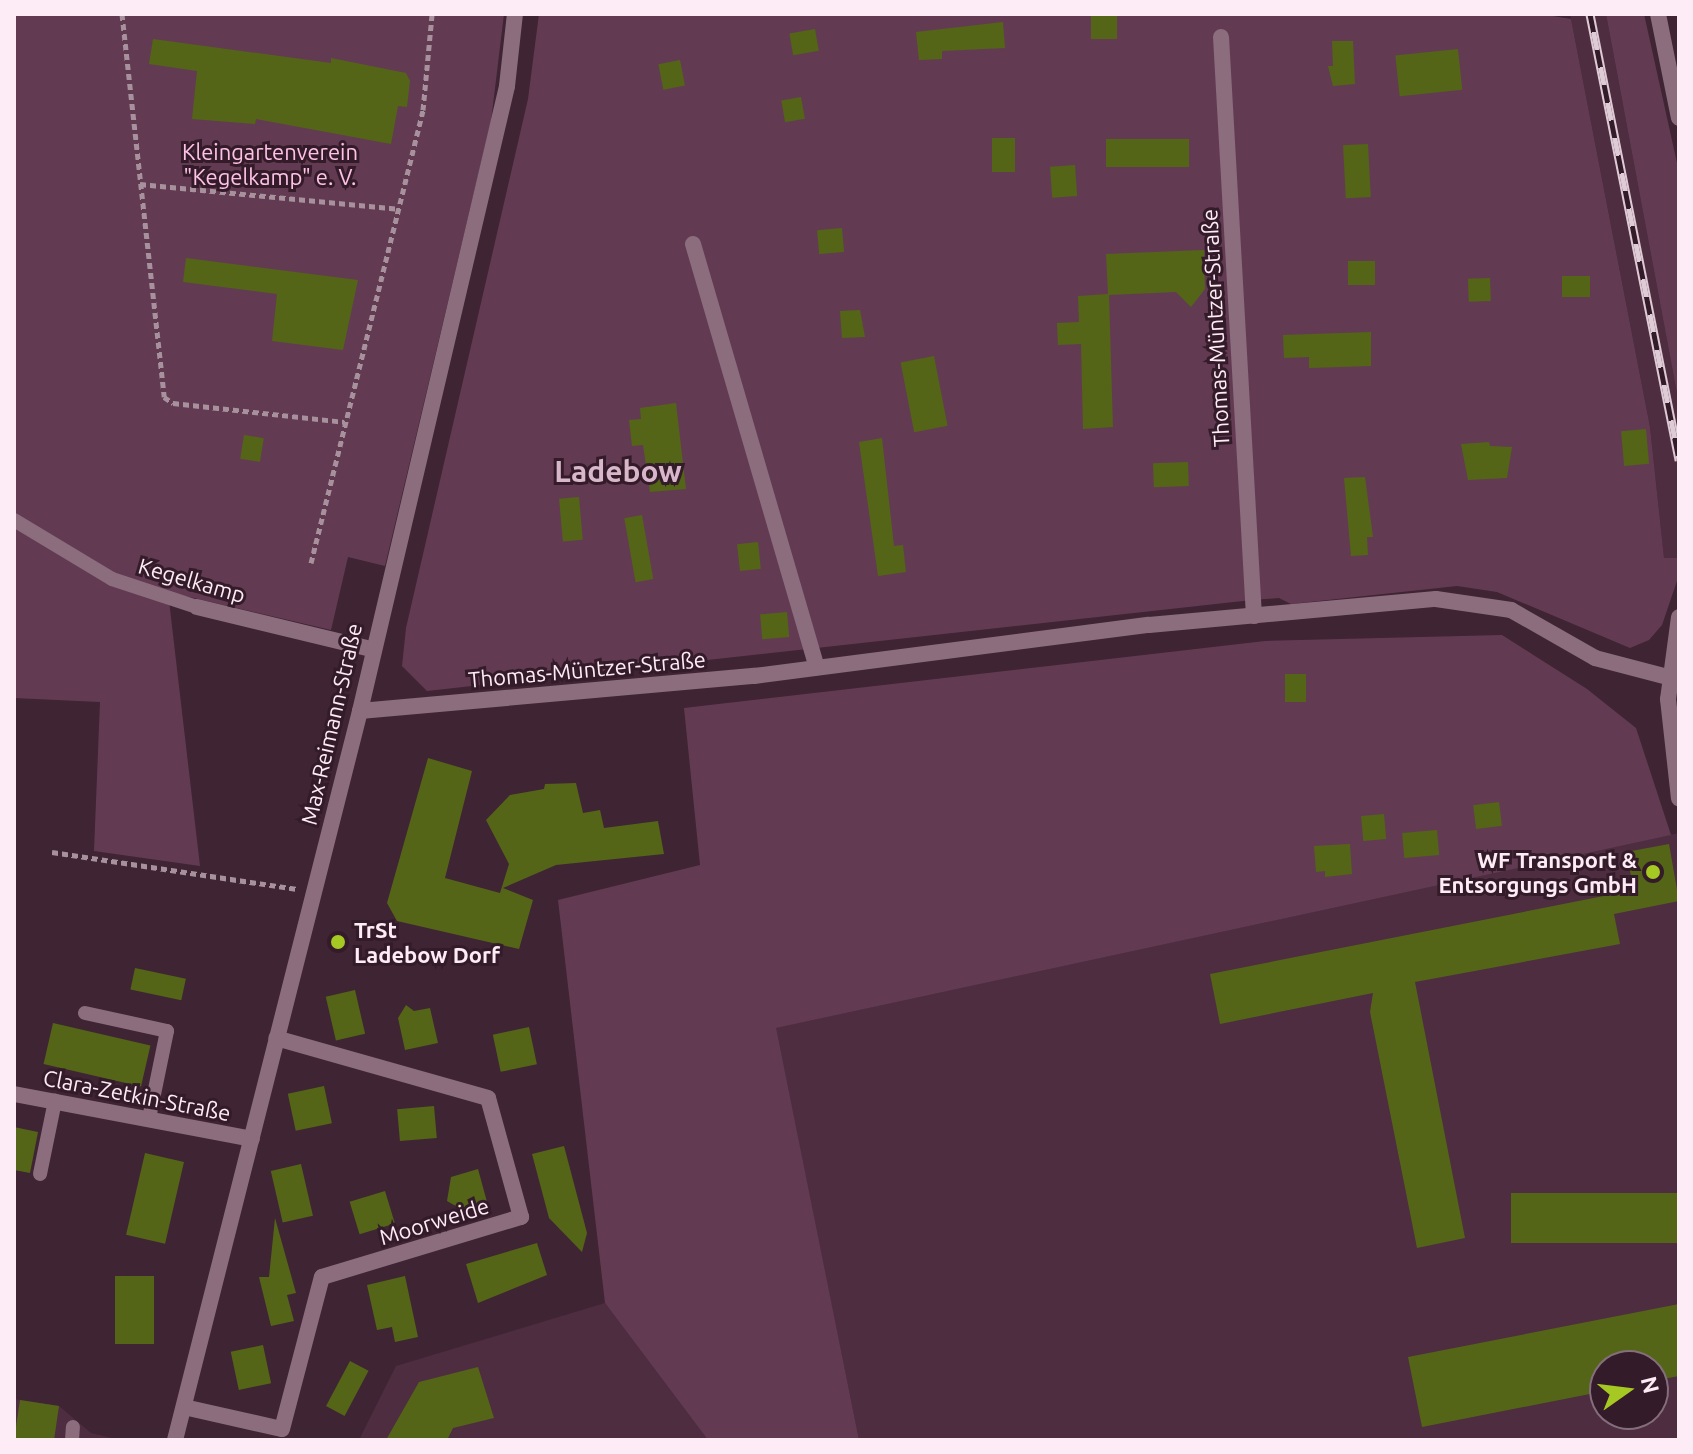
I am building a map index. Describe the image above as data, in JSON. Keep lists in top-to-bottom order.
{
  "streets": {
    "street": [
      "Thomas-Müntzer-Straße",
      "Kegelkamp",
      "Max-Reimann-Straße",
      "Clara-Zetkin-Straße",
      "Moorweide"
    ]
  },
  "crossings": [
    ["Thomas-Müntzer-Straße", "Max-Reimann-Straße"],
    ["Kegelkamp", "Max-Reimann-Straße"],
    ["Max-Reimann-Straße", "Clara-Zetkin-Straße"],
    ["Max-Reimann-Straße", "Moorweide"]
  ],
  "districts": ["Ladebow"],
  "parks": ["Kleingartenverein \"Kegelkamp\" e. V."],
  "places": ["WF Transport & Entsorgungs GmbH", "TrSt Ladebow Dorf"],
  "north": "right"
}
